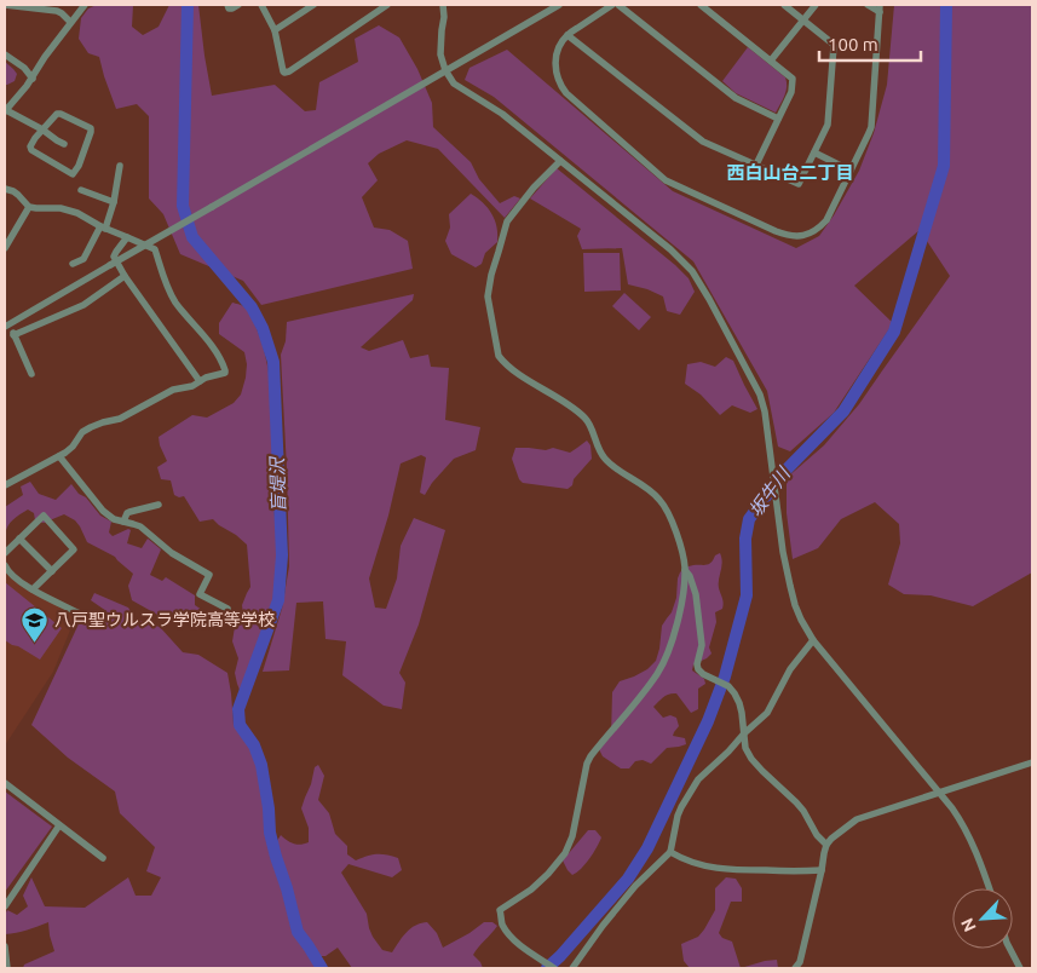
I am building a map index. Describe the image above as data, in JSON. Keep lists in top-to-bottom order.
{
  "districts": ["西白山台二丁目"],
  "water": ["盲堤沢", "坂牛川"],
  "places": {
    "school or university": ["八戸聖ウルスラ学院高等学校"]
  },
  "scale_bar": "100 m",
  "north": "bottom left"
}
